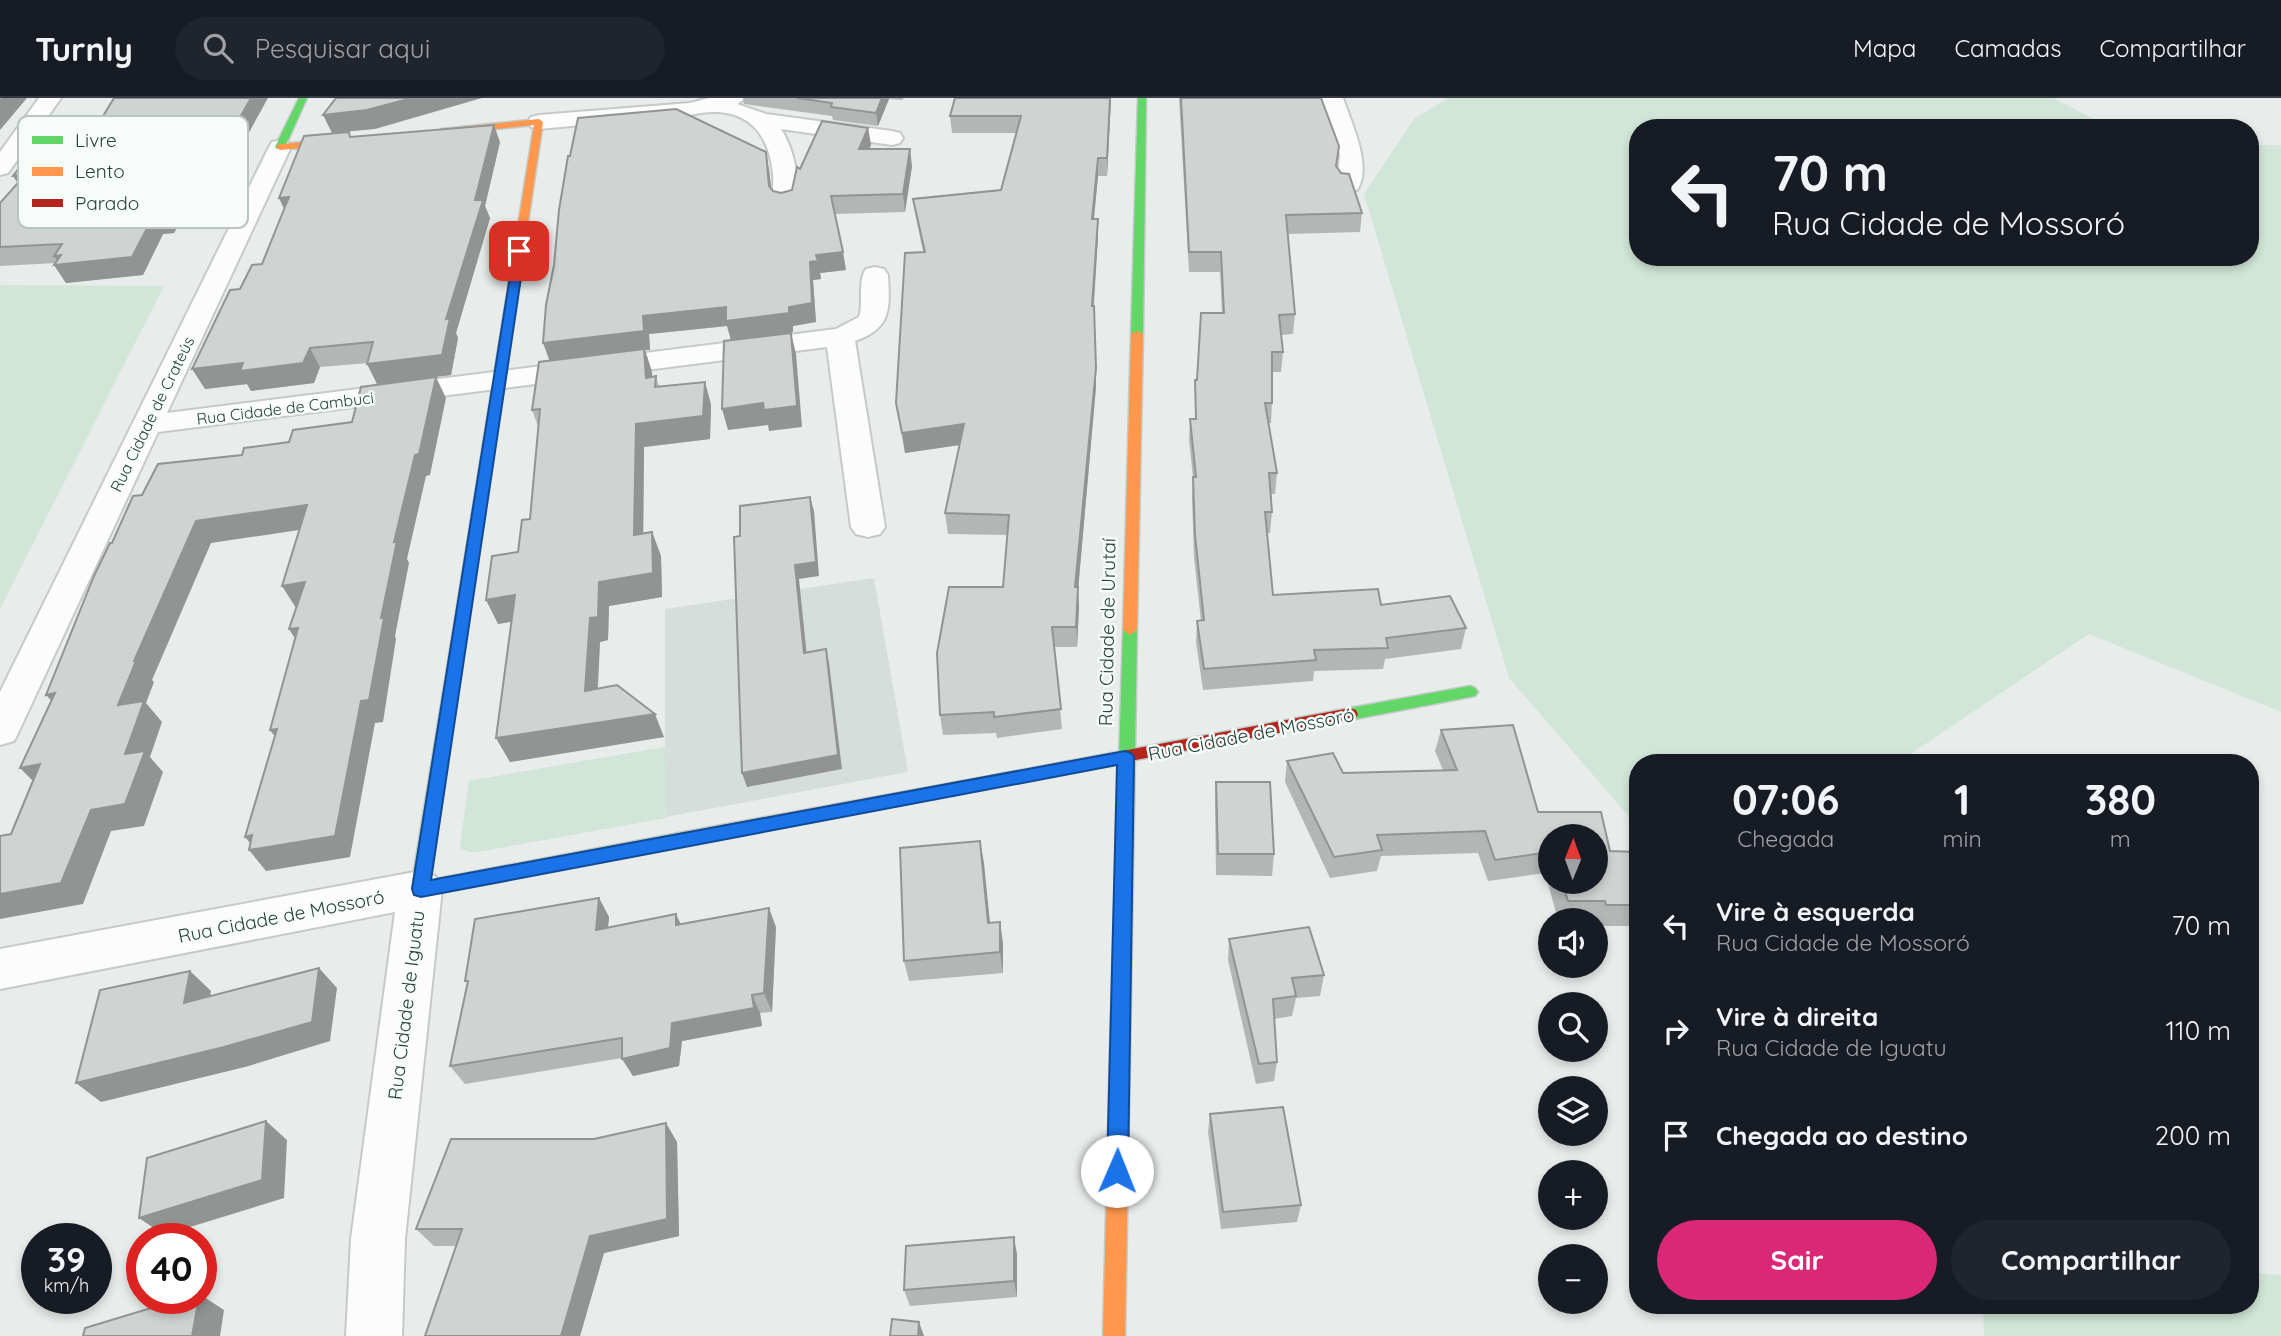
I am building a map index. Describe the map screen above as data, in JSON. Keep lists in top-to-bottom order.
{
  "streets": {
    "street": [
      "Rua Cidade de Cambuci",
      "Rua Cidade de Crateús",
      "Rua Cidade de Urutaí",
      "Rua Cidade de Mossoró",
      "Rua Cidade de Iguatu"
    ]
  },
  "crossings": [
    ["Rua Cidade de Cambuci", "Rua Cidade de Crateús"],
    ["Rua Cidade de Cambuci", "Rua Cidade de Iguatu"],
    ["Rua Cidade de Urutaí", "Rua Cidade de Mossoró"],
    ["Rua Cidade de Mossoró", "Rua Cidade de Iguatu"]
  ],
  "legend": ["Livre", "Lento", "Parado"],
  "north": "top",
  "page": {
    "header": "Turnly",
    "search": "Pesquisar aqui",
    "nav": ["Mapa", "Camadas", "Compartilhar"],
    "turn": ["70 m", "Rua Cidade de Mossoró"],
    "eta": [
      "07:06",
      "Chegada",
      "1",
      "min",
      "380",
      "m"
    ],
    "map_buttons": ["+", "−"],
    "list": [
      {
        "name": "Vire à esquerda",
        "note": "Rua Cidade de Mossoró",
        "value": "70 m"
      },
      {
        "name": "Vire à direita",
        "note": "Rua Cidade de Iguatu",
        "value": "110 m"
      },
      {
        "name": "Chegada ao destino",
        "value": "200 m"
      }
    ],
    "buttons": ["Sair", "Compartilhar"],
    "speed": "39 km/h",
    "limit": "40"
  }
}
